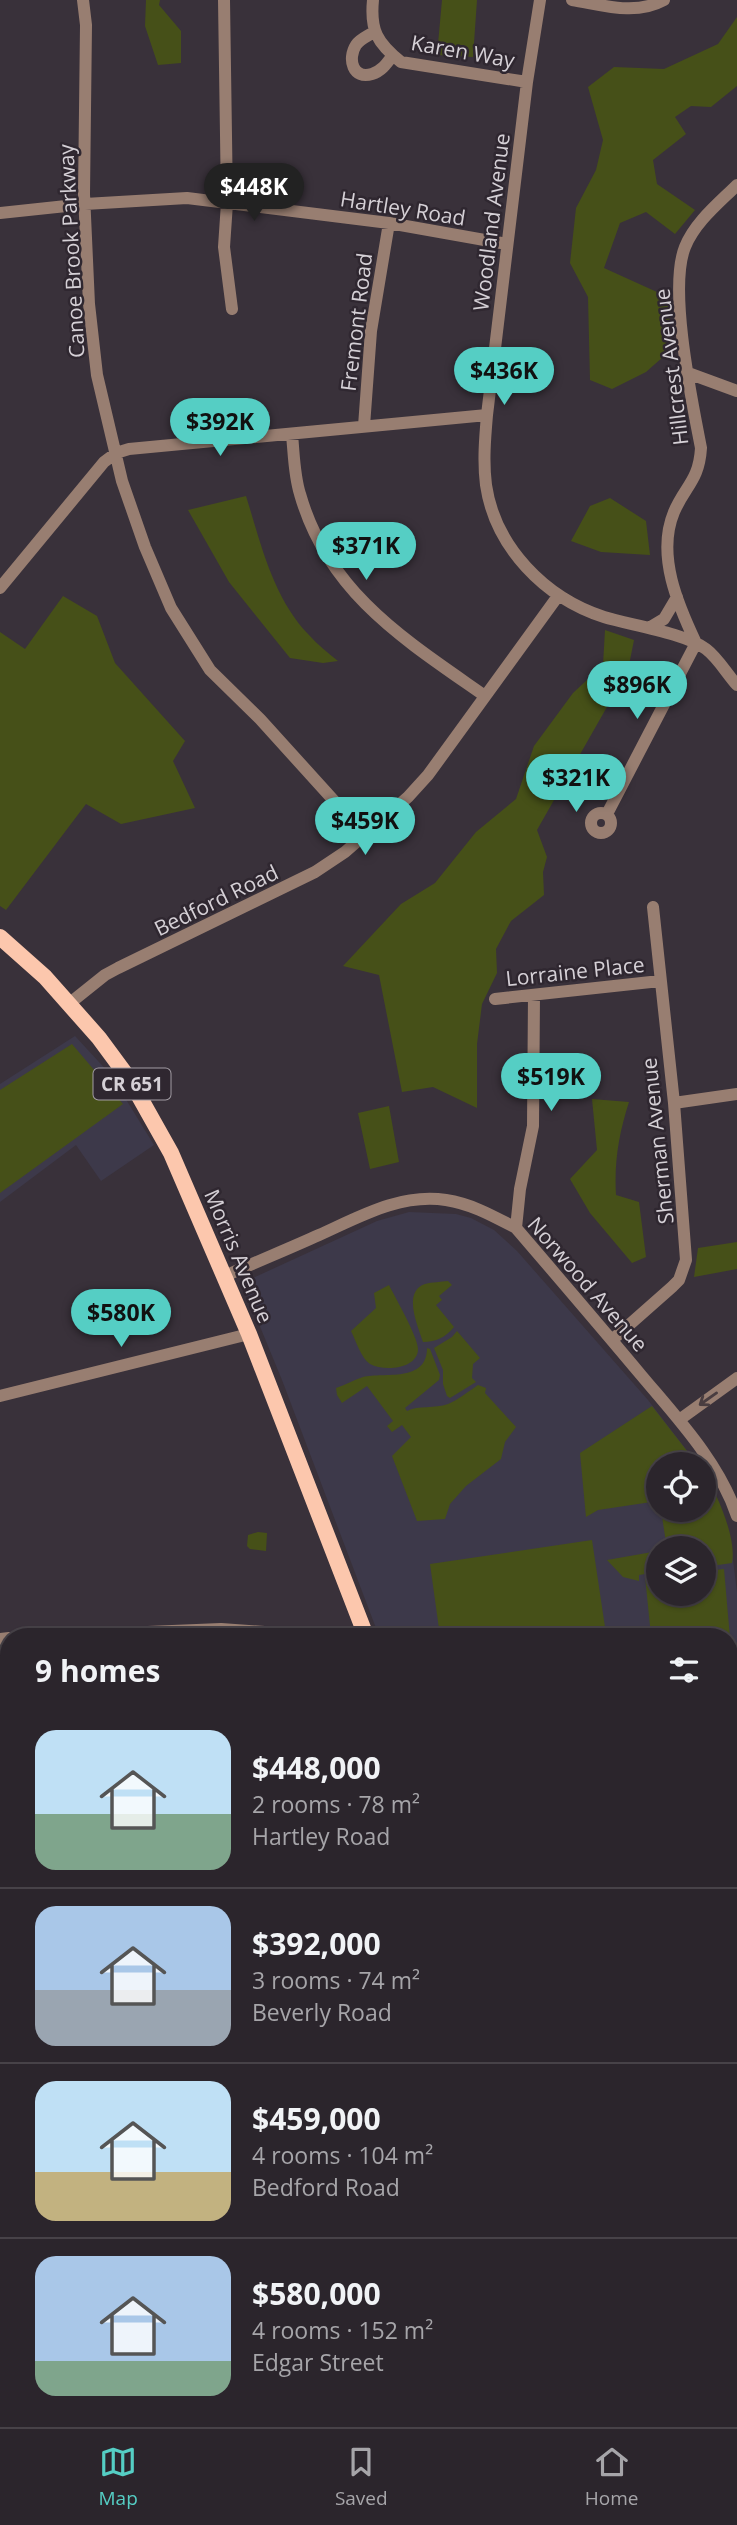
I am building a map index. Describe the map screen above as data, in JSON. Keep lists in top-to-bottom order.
{
  "streets": {
    "main road": ["CR 651", "Morris Avenue"],
    "street": [
      "Karen Way",
      "Hartley Road",
      "Woodland Avenue",
      "Canoe Brook Parkway",
      "Fremont Road",
      "Hillcrest Avenue",
      "Bedford Road",
      "Lorraine Place",
      "Sherman Avenue",
      "Norwood Avenue"
    ]
  },
  "crossings": [
    ["Karen Way", "Woodland Avenue"],
    ["Hartley Road", "Woodland Avenue"],
    ["Hartley Road", "Canoe Brook Parkway"],
    ["Hartley Road", "Fremont Road"],
    ["Woodland Avenue", "Hillcrest Avenue"],
    ["Woodland Avenue", "Bedford Road"],
    ["Canoe Brook Parkway", "Bedford Road"],
    ["Bedford Road", "Morris Avenue"],
    ["Lorraine Place", "Sherman Avenue"],
    ["Sherman Avenue", "Norwood Avenue"],
    ["Morris Avenue", "Norwood Avenue"]
  ],
  "page": {
    "price": [
      "$448K",
      "$436K",
      "$392K",
      "$371K",
      "$896K",
      "$321K",
      "$459K",
      "$519K",
      "$580K"
    ],
    "heading": "9 homes",
    "list": [
      {
        "name": "$448,000",
        "note": "2 rooms · 78 m² · Hartley Road"
      },
      {
        "name": "$392,000",
        "note": "3 rooms · 74 m² · Beverly Road"
      },
      {
        "name": "$459,000",
        "note": "4 rooms · 104 m² · Bedford Road"
      },
      {
        "name": "$580,000",
        "note": "4 rooms · 152 m² · Edgar Street"
      }
    ],
    "tabs": ["Map", "Saved", "Home"]
  }
}
